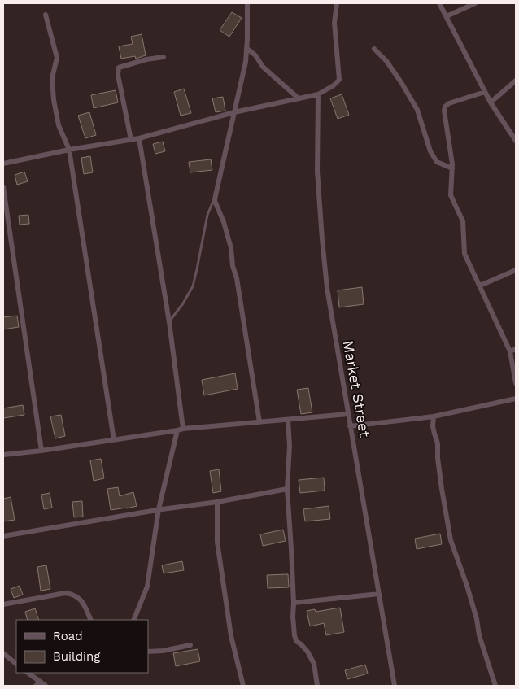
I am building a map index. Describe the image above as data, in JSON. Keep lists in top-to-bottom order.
{
  "streets": {
    "street": ["Market Street"]
  },
  "legend": ["Road", "Building"]
}
